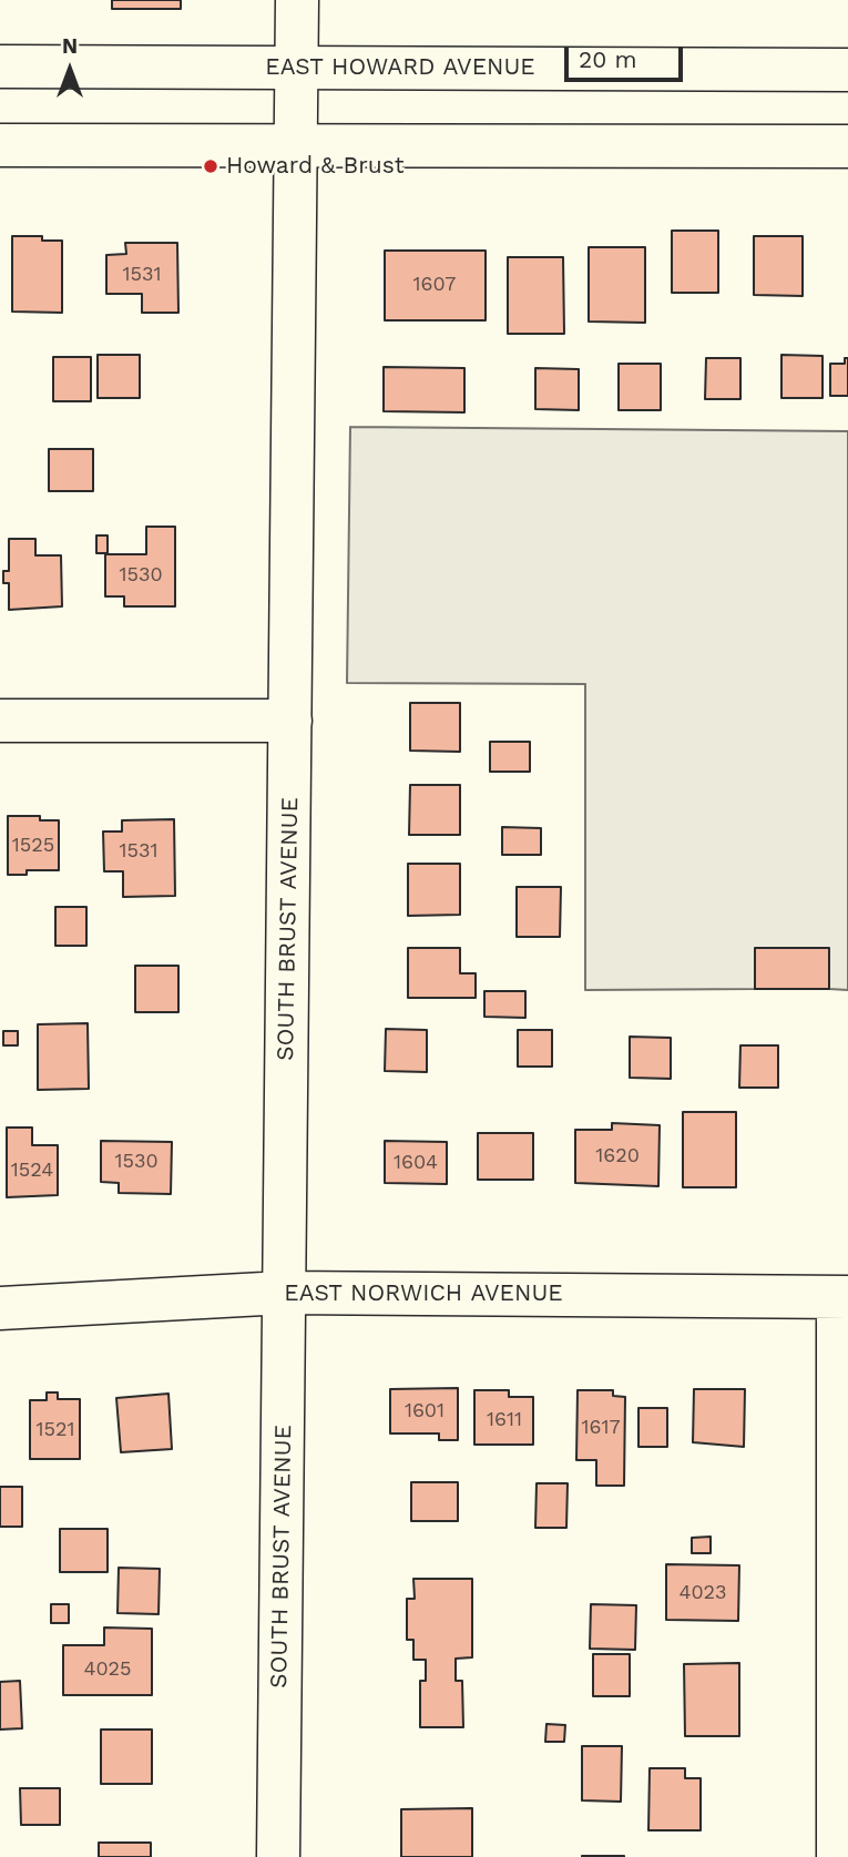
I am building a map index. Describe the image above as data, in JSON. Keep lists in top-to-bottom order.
{
  "streets": {
    "street": ["EAST HOWARD AVENUE", "SOUTH BRUST AVENUE", "EAST NORWICH AVENUE"]
  },
  "crossings": [
    ["EAST HOWARD AVENUE", "SOUTH BRUST AVENUE"],
    ["SOUTH BRUST AVENUE", "EAST NORWICH AVENUE"]
  ],
  "places": ["Howard & Brust"],
  "house_numbers": [
    "1531",
    "1607",
    "1530",
    "1525",
    "1531",
    "1620",
    "1530",
    "1604",
    "1524",
    "1601",
    "1611",
    "1617",
    "1521",
    "4023",
    "4025"
  ],
  "scale_bar": "20 m",
  "north": "top"
}
